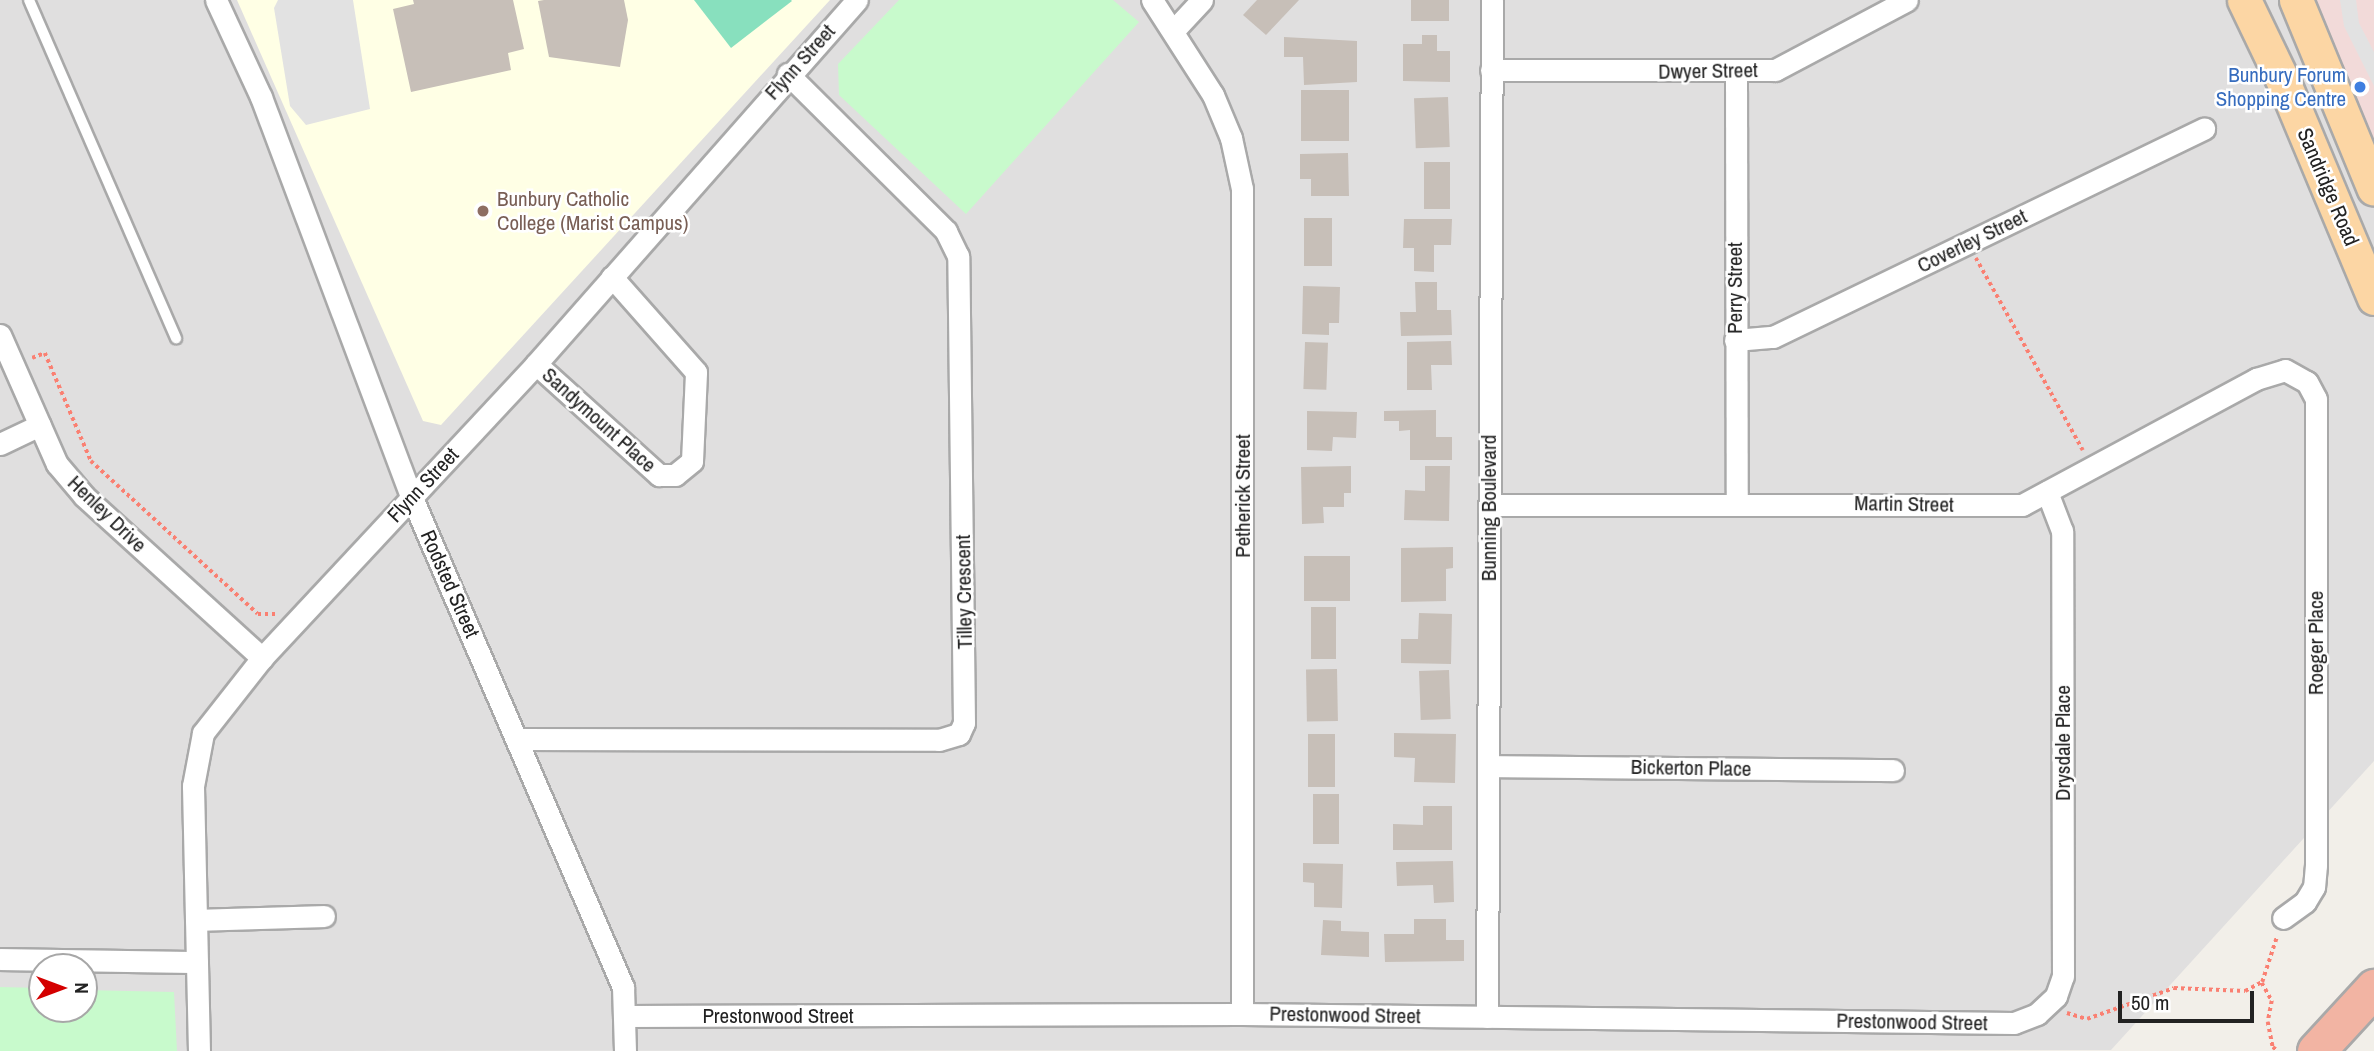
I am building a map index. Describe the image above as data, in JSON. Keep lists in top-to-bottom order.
{
  "streets": {
    "main road": ["Sandridge Road"],
    "street": [
      "Flynn Street",
      "Dwyer Street",
      "Coverley Street",
      "Perry Street",
      "Sandymount Place",
      "Petherick Street",
      "Martin Street",
      "Bunning Boulevard",
      "Henley Drive",
      "Rodsted Street",
      "Tilley Crescent",
      "Roeger Place",
      "Drysdale Place",
      "Bickerton Place",
      "Prestonwood Street"
    ]
  },
  "crossings": [
    ["Flynn Street", "Sandymount Place"],
    ["Flynn Street", "Henley Drive"],
    ["Flynn Street", "Rodsted Street"],
    ["Flynn Street", "Tilley Crescent"],
    ["Dwyer Street", "Perry Street"],
    ["Dwyer Street", "Bunning Boulevard"],
    ["Coverley Street", "Perry Street"],
    ["Perry Street", "Martin Street"],
    ["Petherick Street", "Prestonwood Street"],
    ["Martin Street", "Bunning Boulevard"],
    ["Martin Street", "Roeger Place"],
    ["Martin Street", "Drysdale Place"],
    ["Bunning Boulevard", "Bickerton Place"],
    ["Bunning Boulevard", "Prestonwood Street"],
    ["Rodsted Street", "Tilley Crescent"],
    ["Rodsted Street", "Prestonwood Street"],
    ["Drysdale Place", "Prestonwood Street"]
  ],
  "places": ["Bunbury Forum Shopping Centre", "Bunbury Catholic College (Marist Campus)"],
  "scale_bar": "50 m",
  "north": "right"
}
